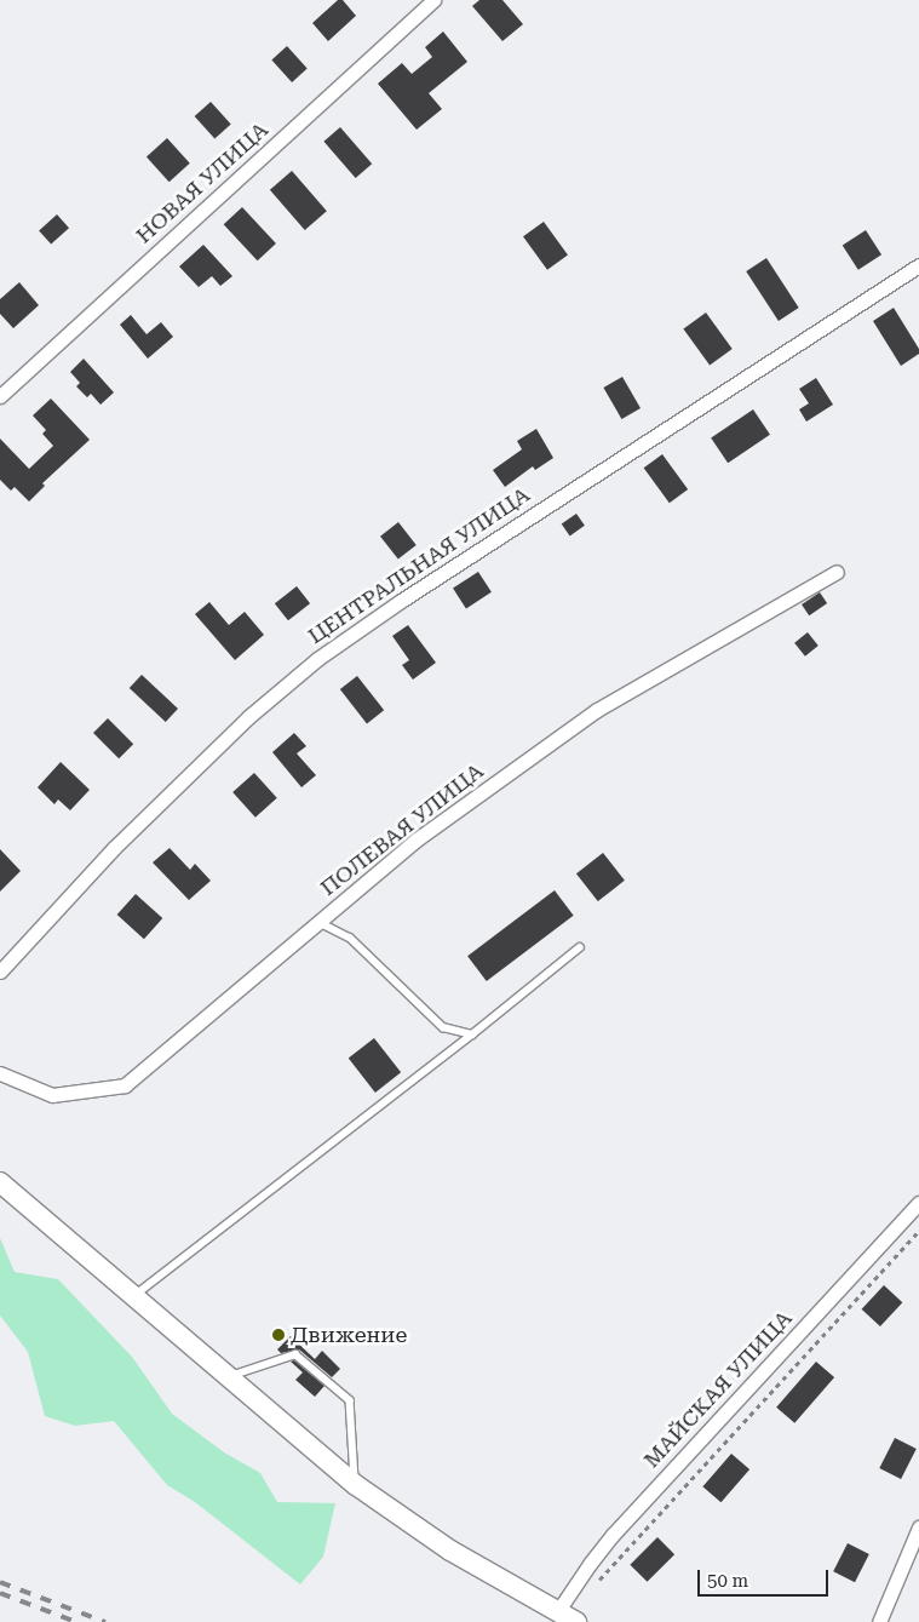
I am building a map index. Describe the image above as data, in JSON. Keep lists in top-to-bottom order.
{
  "streets": {
    "street": [
      "НОВАЯ УЛИЦА",
      "ЦЕНТРАЛЬНАЯ УЛИЦА",
      "ПОЛЕВАЯ УЛИЦА",
      "МАЙСКАЯ УЛИЦА"
    ]
  },
  "places": ["Движение"],
  "scale_bar": "50 m"
}
